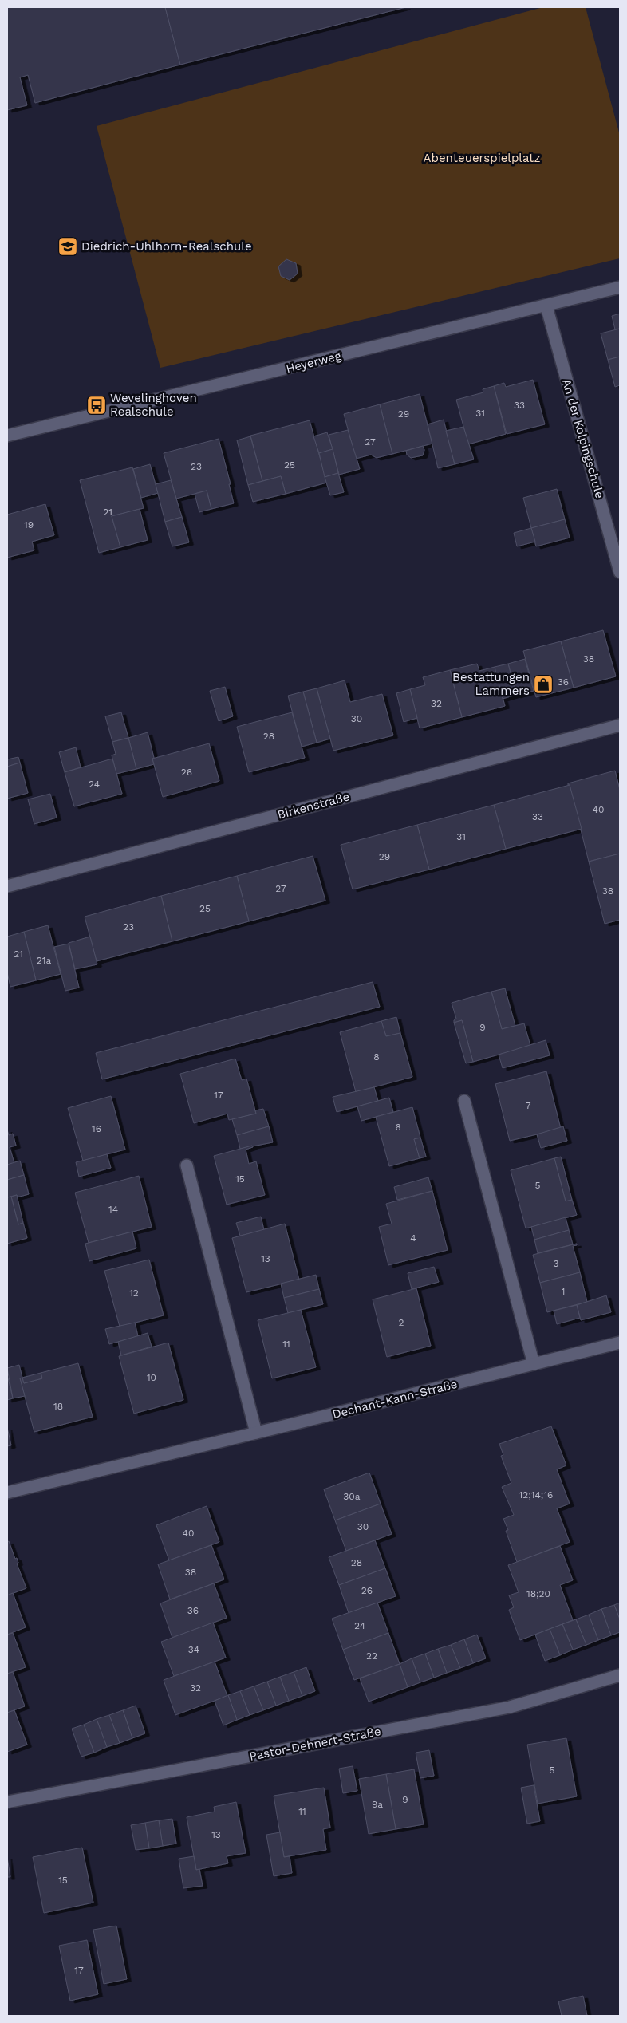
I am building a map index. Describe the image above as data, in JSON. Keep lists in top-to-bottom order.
{
  "streets": {
    "street": [
      "Heyerweg",
      "An der Kolpingschule",
      "Birkenstraße",
      "Dechant-Kann-Straße",
      "Pastor-Dehnert-Straße"
    ]
  },
  "crossings": [
    ["Heyerweg", "An der Kolpingschule"]
  ],
  "parks": ["Abenteuerspielplatz"],
  "places": {
    "school or university": ["Diedrich-Uhlhorn-Realschule"],
    "bus stop": ["Wevelinghoven Realschule"],
    "shop": ["Bestattungen Lammers"]
  },
  "house_numbers": [
    "33",
    "31",
    "29",
    "27",
    "25",
    "23",
    "21",
    "19",
    "38",
    "36",
    "32",
    "30",
    "28",
    "26",
    "24",
    "40",
    "33",
    "31",
    "29",
    "27",
    "38",
    "25",
    "23",
    "21",
    "21a",
    "9",
    "8",
    "17",
    "7",
    "6",
    "16",
    "15",
    "5",
    "14",
    "4",
    "13",
    "3",
    "1",
    "12",
    "2",
    "11",
    "10",
    "18",
    "12;14;16",
    "30a",
    "30",
    "40",
    "28",
    "38",
    "26",
    "18;20",
    "36",
    "24",
    "34",
    "22",
    "32",
    "5",
    "9",
    "9a",
    "11",
    "13",
    "15",
    "17"
  ]
}
